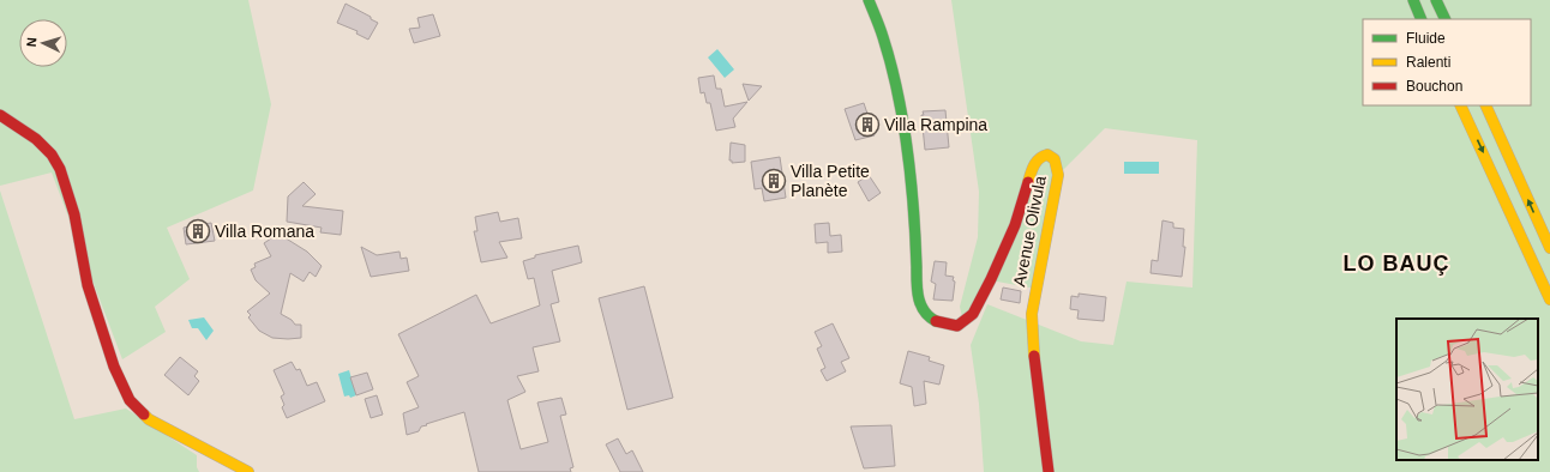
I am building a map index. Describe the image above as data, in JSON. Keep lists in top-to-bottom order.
{
  "streets": {
    "main road": ["Avenue Olivula"]
  },
  "districts": ["LO BAUÇ"],
  "places": {
    "building": ["Villa Rampina", "Villa Petite Planète", "Villa Romana"]
  },
  "legend": ["Fluide", "Ralenti", "Bouchon"],
  "north": "left"
}
